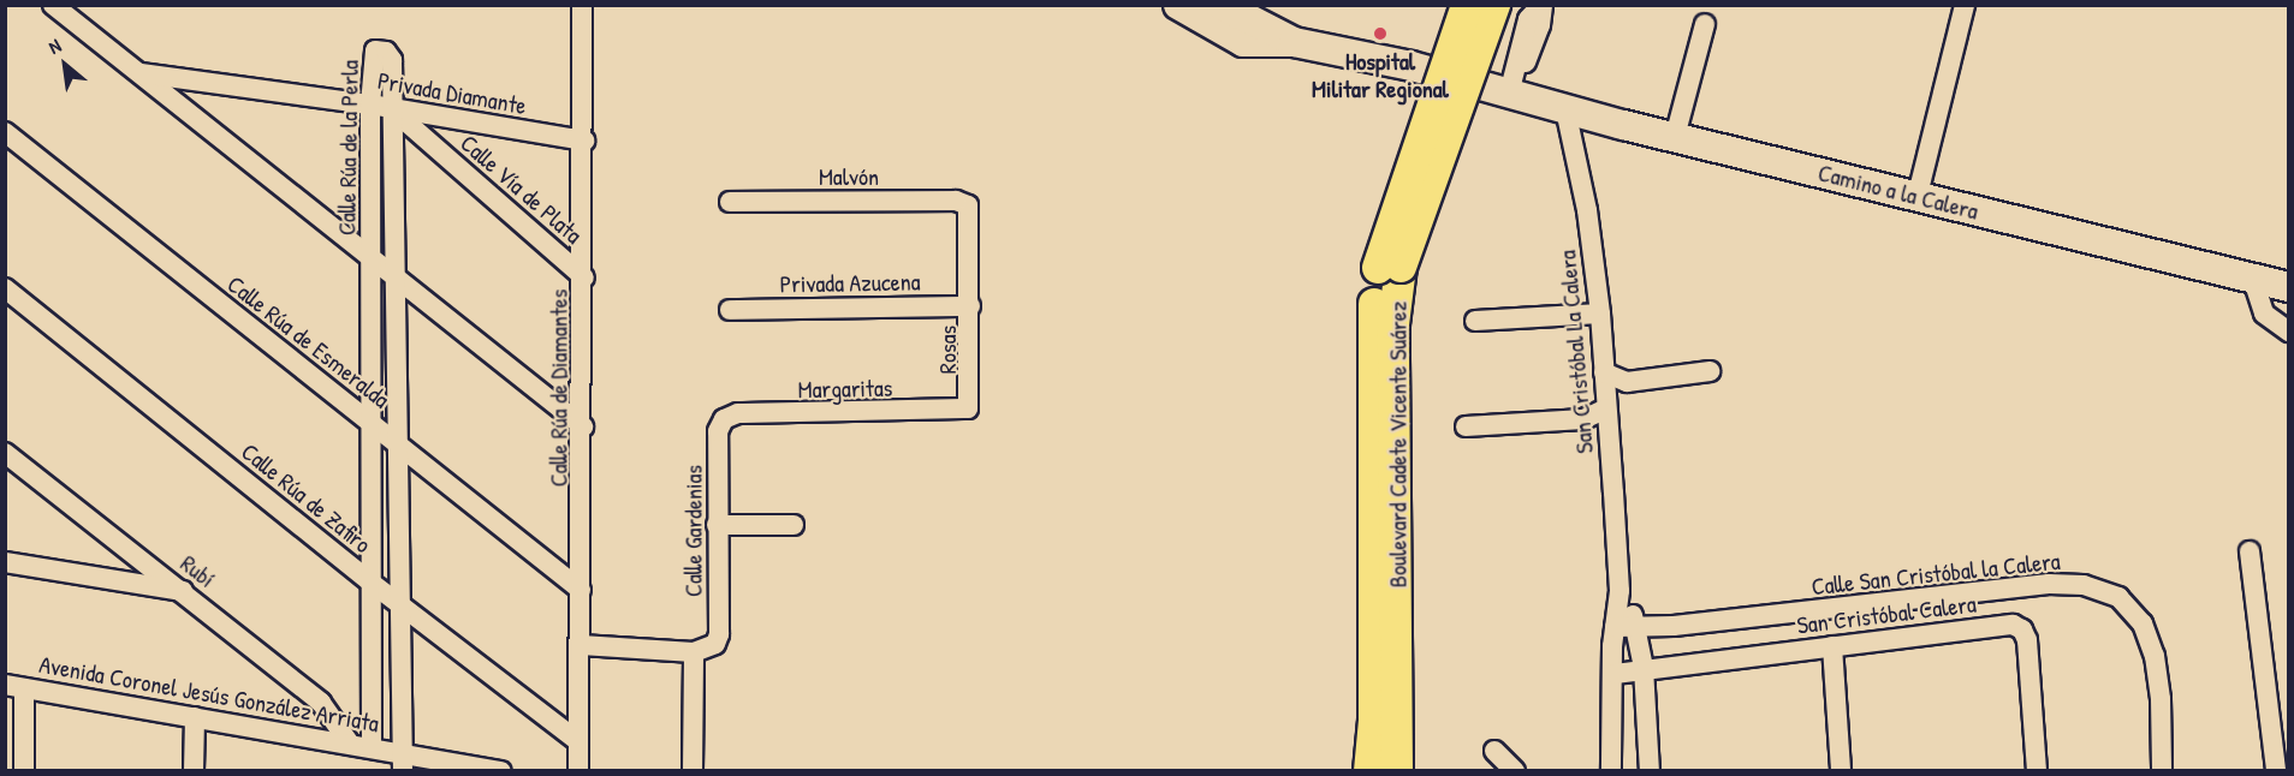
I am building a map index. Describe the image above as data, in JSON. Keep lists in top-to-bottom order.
{
  "streets": {
    "main road": ["Boulevard Cadete Vicente Suárez"],
    "street": [
      "Privada Diamante",
      "Calle Rúa de la Perla",
      "Malvón",
      "Calle Vía de Plata",
      "Camino a la Calera",
      "Privada Azucena",
      "Calle Rúa de Esmeralda",
      "Rosas",
      "San Cristóbal La Calera",
      "Calle Rúa de Diamantes",
      "Margaritas",
      "Calle Rúa de Zafiro",
      "Calle Gardenias",
      "Rubí",
      "Calle San Cristóbal la Calera",
      "San Cristóbal Calera",
      "Avenida Coronel Jesús González Arriata"
    ]
  },
  "crossings": [
    ["Privada Diamante", "Calle Rúa de la Perla"],
    ["Privada Diamante", "Calle Vía de Plata"],
    ["Privada Diamante", "Calle Rúa de Diamantes"],
    ["Calle Rúa de la Perla", "Calle Vía de Plata"],
    ["Calle Rúa de la Perla", "Calle Rúa de Esmeralda"],
    ["Calle Rúa de la Perla", "Calle Rúa de Zafiro"],
    ["Calle Rúa de la Perla", "Avenida Coronel Jesús González Arriata"],
    ["Malvón", "Rosas"],
    ["Calle Vía de Plata", "Calle Rúa de Diamantes"],
    ["Camino a la Calera", "San Cristóbal La Calera"],
    ["Privada Azucena", "Rosas"],
    ["Calle Rúa de Esmeralda", "Calle Rúa de Diamantes"],
    ["Rosas", "Margaritas"],
    ["San Cristóbal La Calera", "Calle San Cristóbal la Calera"],
    ["San Cristóbal La Calera", "San Cristóbal Calera"],
    ["Calle Rúa de Diamantes", "Calle Rúa de Zafiro"],
    ["Margaritas", "Calle Gardenias"],
    ["Rubí", "Avenida Coronel Jesús González Arriata"]
  ],
  "places": ["Hospital Militar Regional"],
  "north": "top left"
}
